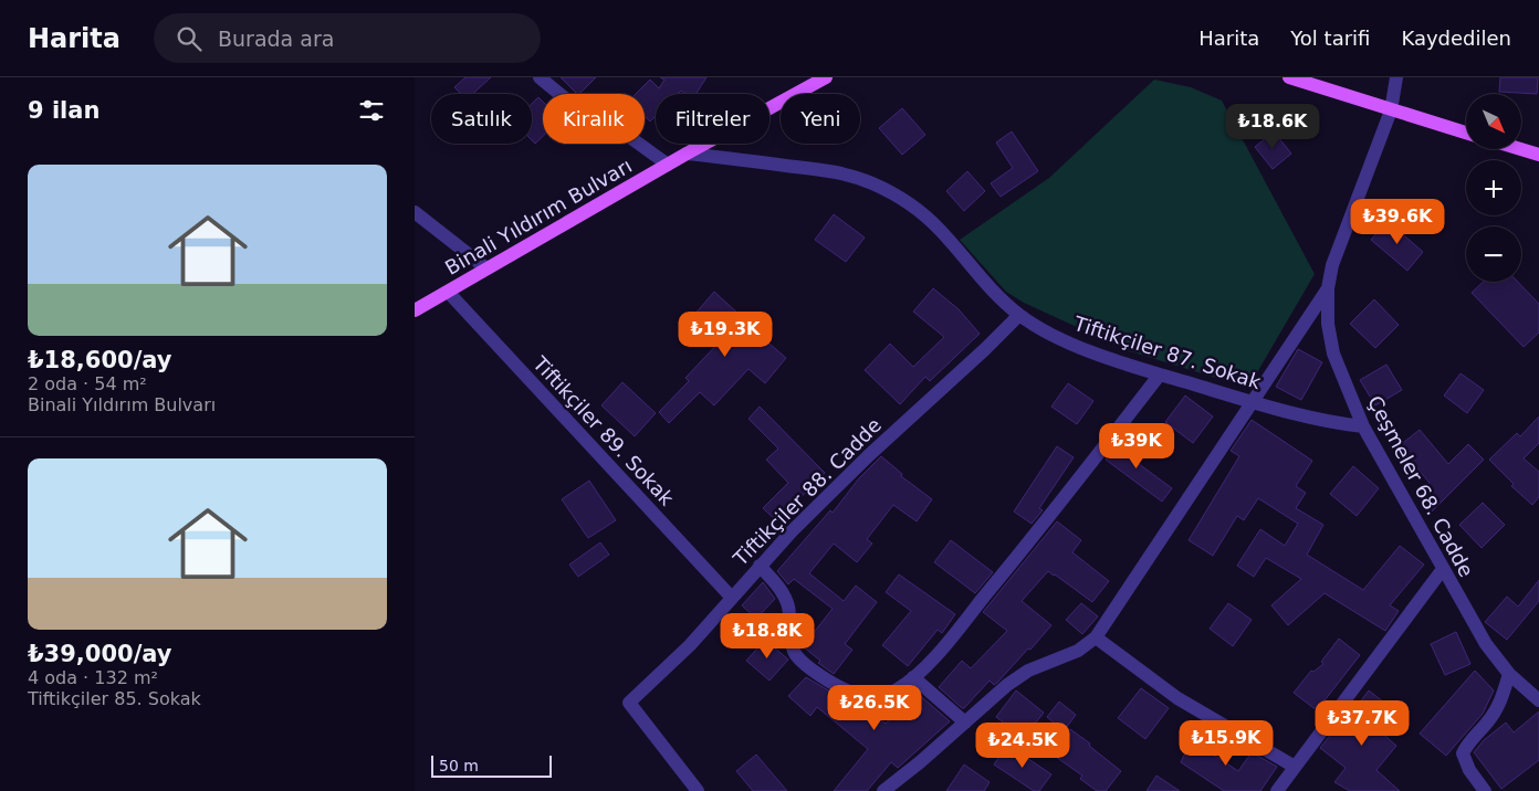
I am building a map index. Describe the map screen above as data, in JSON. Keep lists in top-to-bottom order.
{
  "streets": {
    "main road": ["Binali Yıldırım Bulvarı"],
    "street": [
      "Tiftikçiler 87. Sokak",
      "Tiftikçiler 89. Sokak",
      "Çeşmeler 68. Cadde",
      "Tiftikçiler 88. Cadde"
    ]
  },
  "crossings": [
    ["Binali Yıldırım Bulvarı", "Tiftikçiler 87. Sokak"],
    ["Binali Yıldırım Bulvarı", "Tiftikçiler 89. Sokak"],
    ["Tiftikçiler 87. Sokak", "Çeşmeler 68. Cadde"],
    ["Tiftikçiler 87. Sokak", "Tiftikçiler 88. Cadde"],
    ["Tiftikçiler 89. Sokak", "Tiftikçiler 88. Cadde"]
  ],
  "scale_bar": "50 m",
  "north": "bottom right",
  "page": {
    "header": "Harita",
    "search": "Burada ara",
    "nav": ["Harita", "Yol tarifi", "Kaydedilen"],
    "heading": "9 ilan",
    "map_buttons": ["+", "−"],
    "chip": [
      "Satılık",
      "Kiralık",
      "Filtreler",
      "Yeni"
    ],
    "price": [
      "₺18.6K",
      "₺39.6K",
      "₺19.3K",
      "₺39K",
      "₺18.8K",
      "₺26.5K",
      "₺37.7K",
      "₺15.9K",
      "₺24.5K"
    ],
    "list": [
      {
        "name": "₺18,600/ay",
        "note": "2 oda · 54 m² · Binali Yıldırım Bulvarı"
      },
      {
        "name": "₺39,000/ay",
        "note": "4 oda · 132 m² · Tiftikçiler 85. Sokak"
      }
    ],
    "scale": "50 m"
  }
}
